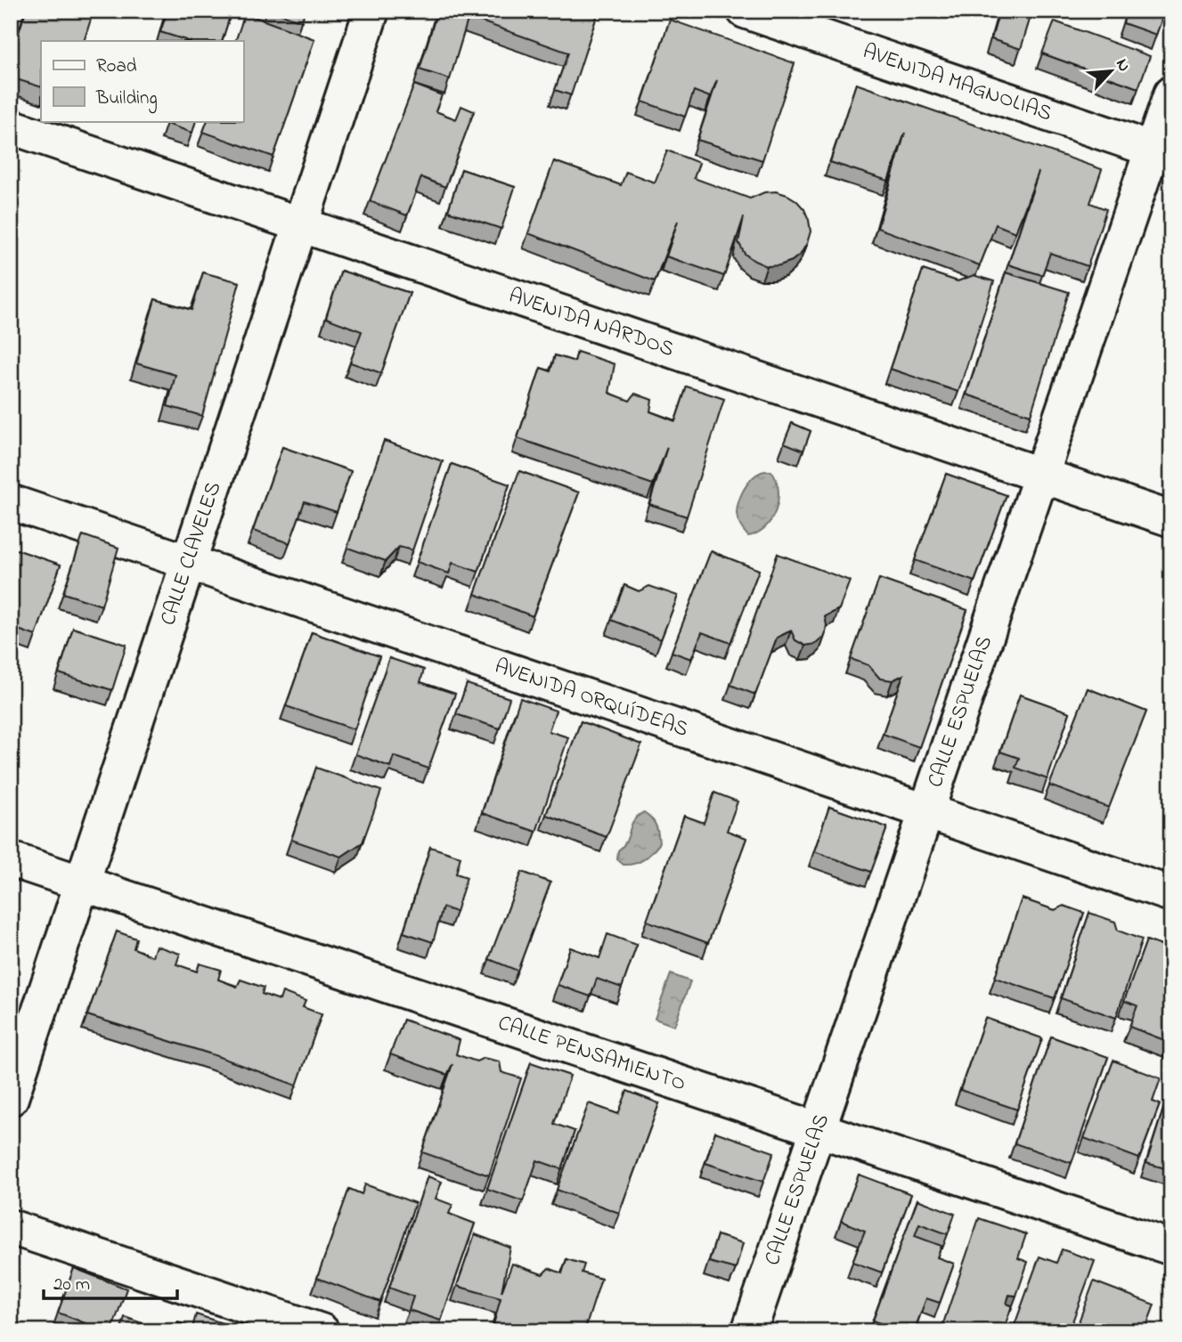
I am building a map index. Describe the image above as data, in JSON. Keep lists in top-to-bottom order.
{
  "streets": {
    "street": [
      "AVENIDA MAGNOLIAS",
      "AVENIDA NARDOS",
      "CALLE CLAVELES",
      "AVENIDA ORQUÍDEAS",
      "CALLE ESPUELAS",
      "CALLE PENSAMIENTO"
    ]
  },
  "crossings": [
    ["AVENIDA MAGNOLIAS", "CALLE ESPUELAS"],
    ["AVENIDA NARDOS", "CALLE CLAVELES"],
    ["AVENIDA NARDOS", "CALLE ESPUELAS"],
    ["CALLE CLAVELES", "AVENIDA ORQUÍDEAS"],
    ["CALLE CLAVELES", "CALLE PENSAMIENTO"],
    ["AVENIDA ORQUÍDEAS", "CALLE ESPUELAS"],
    ["CALLE ESPUELAS", "CALLE PENSAMIENTO"]
  ],
  "legend": ["Road", "Building"],
  "scale_bar": "20 m",
  "north": "top right"
}
